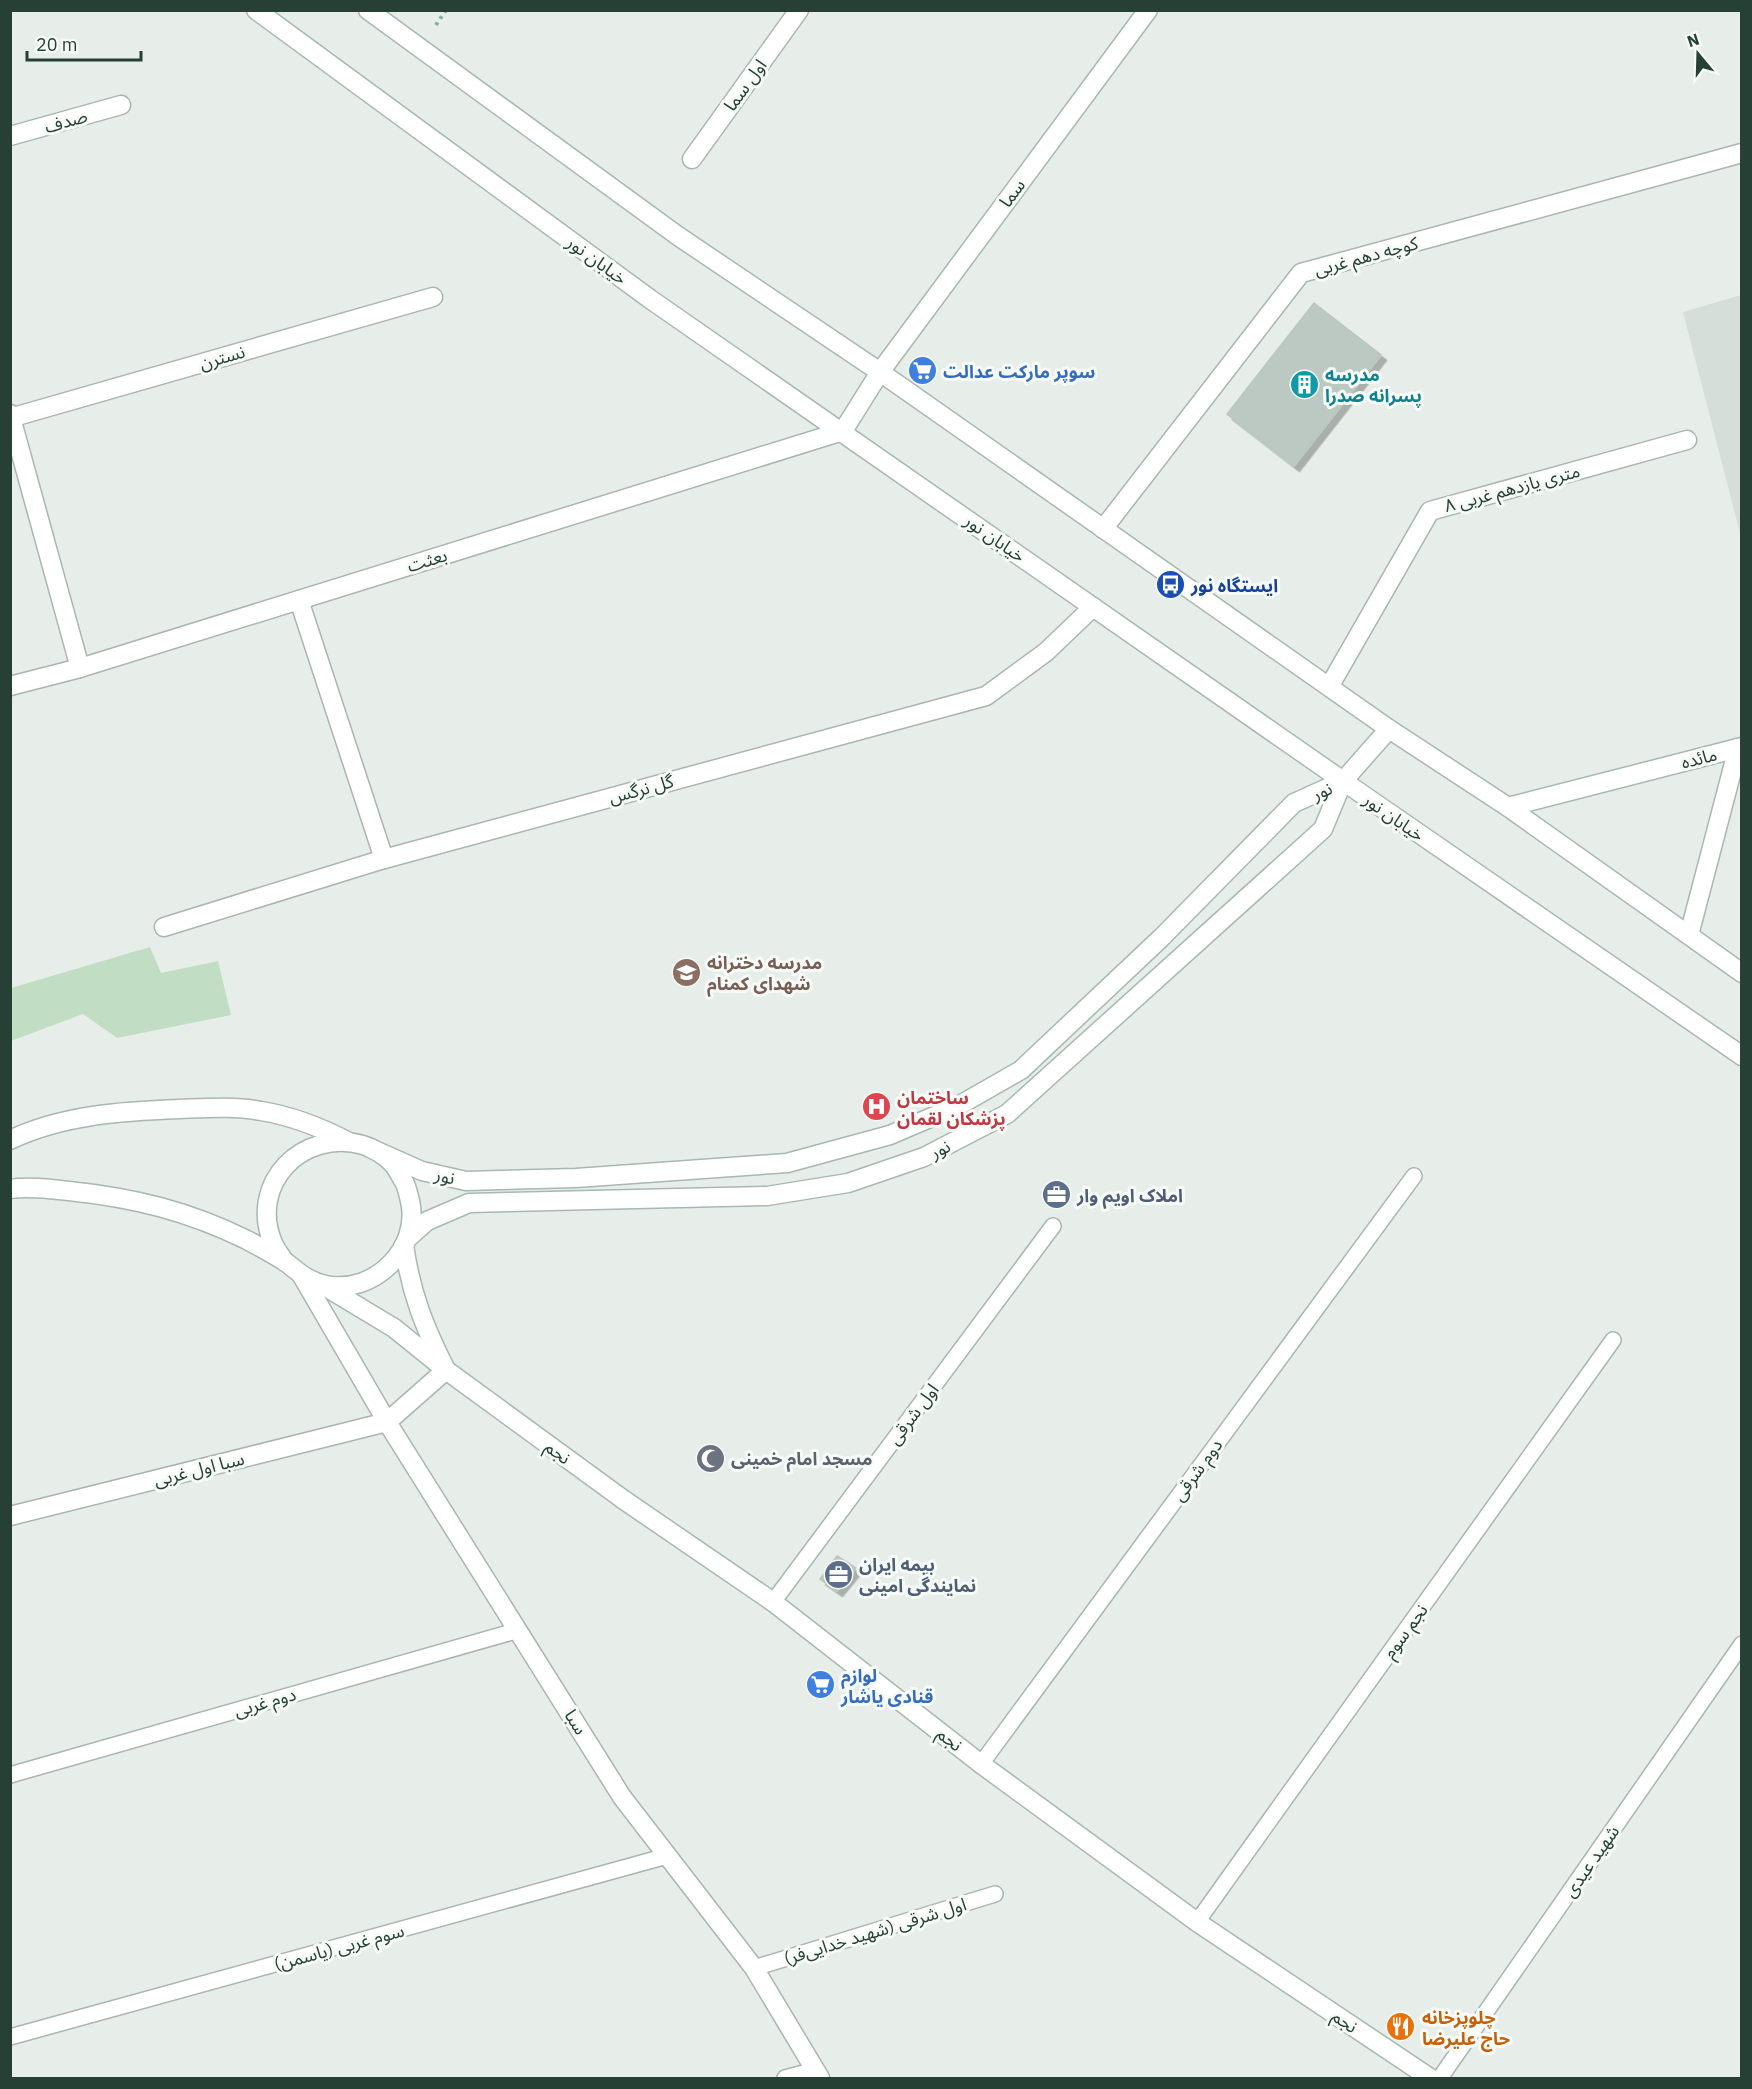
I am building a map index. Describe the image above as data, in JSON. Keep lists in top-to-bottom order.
{
  "streets": {
    "street": [
      "اول سما",
      "صدف",
      "سما",
      "کوچه دهم غربی",
      "خیابان نور",
      "نسترن",
      "۸ متری یازدهم غربی",
      "بعثت",
      "مائده",
      "گل نرگس",
      "نور",
      "نجم",
      "سبا اول غربی",
      "سبا"
    ],
    "lane": [
      "اول شرقی",
      "دوم شرقی",
      "نجم سوم",
      "دوم غربی",
      "شهید عیدی",
      "اول شرقی (شهید خدایی‌فر)",
      "سوم غربی (یاسمن)"
    ]
  },
  "crossings": [
    ["سما", "خیابان نور"],
    ["سما", "بعثت"],
    ["خیابان نور", "بعثت"],
    ["خیابان نور", "گل نرگس"],
    ["خیابان نور", "نور"],
    ["نور", "نجم"],
    ["نور", "سبا"],
    ["اول شرقی", "نجم"],
    ["نجم", "دوم شرقی"],
    ["نجم", "نجم سوم"],
    ["نجم", "سبا"],
    ["سبا اول غربی", "سبا"],
    ["دوم غربی", "سبا"],
    ["سبا", "اول شرقی (شهید خدایی‌فر)"],
    ["سبا", "سوم غربی (یاسمن)"]
  ],
  "places": {
    "supermarket": ["سوپر مارکت عدالت", "لوازم قنادی یاشار"],
    "building": ["مدرسه پسرانه صدرا"],
    "bus stop": ["ایستگاه نور"],
    "school or university": ["مدرسه دخترانه شهدای کمنام"],
    "hospital": ["ساختمان پزشکان لقمان"],
    "office": ["املاک اویم وار", "بیمه ایران نمایندگی امینی"],
    "mosque": ["مسجد امام خمینی"],
    "restaurant": ["چلوپزخانه حاج علیرضا"]
  },
  "scale_bar": "20 m",
  "north": "top"
}
